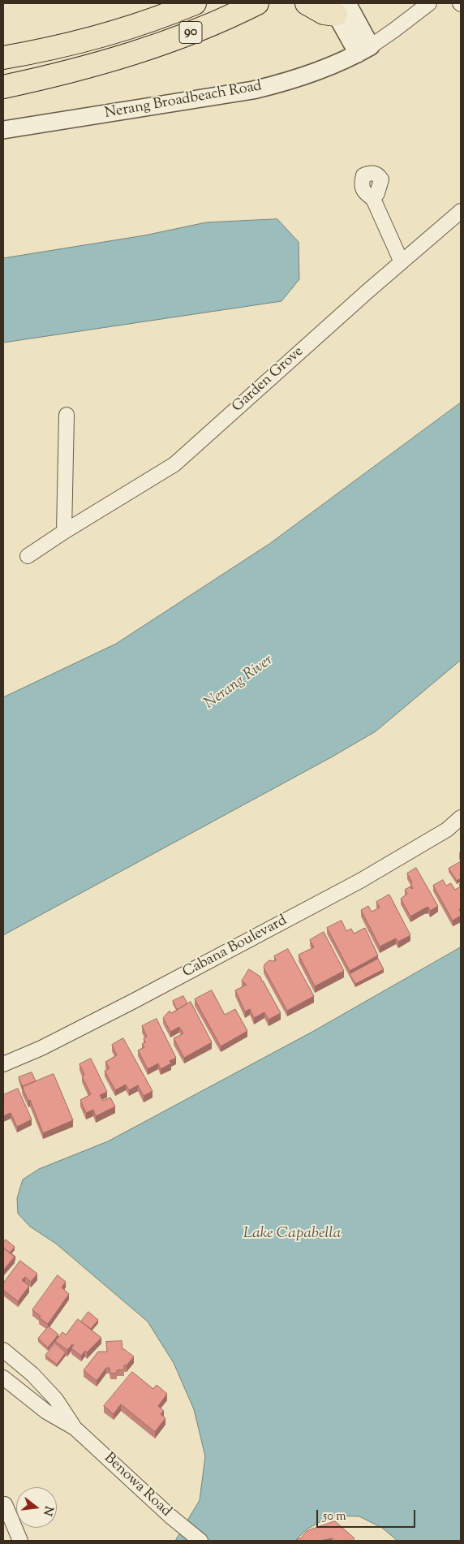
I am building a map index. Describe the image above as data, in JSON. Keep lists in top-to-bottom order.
{
  "streets": {
    "main road": ["90"],
    "street": [
      "Nerang Broadbeach Road",
      "Garden Grove",
      "Cabana Boulevard",
      "Benowa Road"
    ]
  },
  "water": ["Nerang River", "Lake Capabella"],
  "scale_bar": "50 m",
  "north": "right"
}
